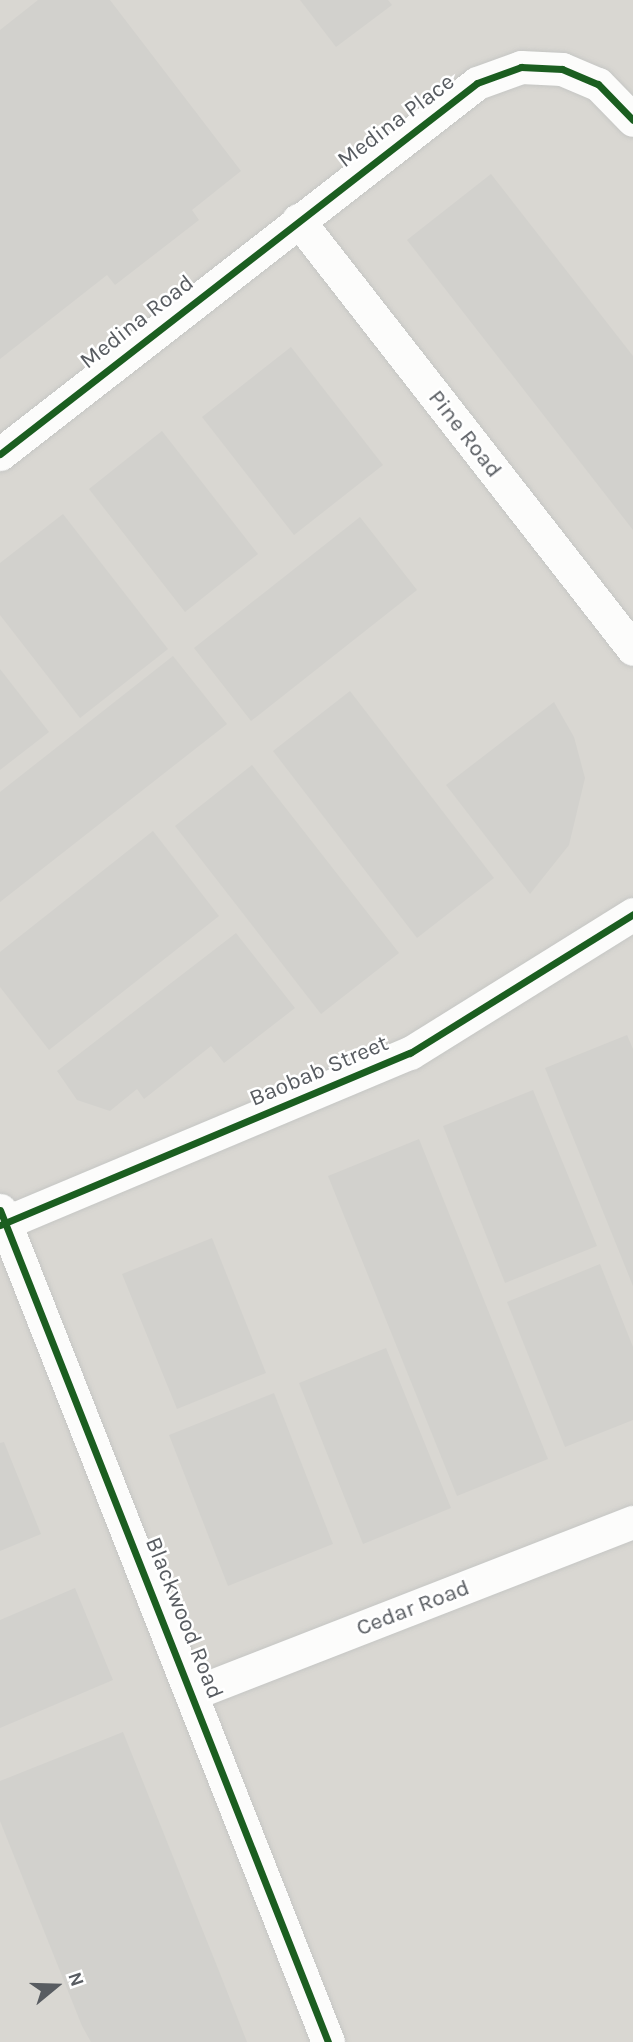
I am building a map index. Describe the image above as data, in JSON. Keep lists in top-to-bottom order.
{
  "streets": {
    "street": [
      "Medina Place",
      "Medina Road",
      "Pine Road",
      "Baobab Street",
      "Cedar Road",
      "Blackwood Road"
    ]
  },
  "crossings": [
    ["Medina Place", "Medina Road"],
    ["Medina Place", "Pine Road"],
    ["Medina Road", "Pine Road"],
    ["Baobab Street", "Blackwood Road"],
    ["Cedar Road", "Blackwood Road"]
  ],
  "north": "right"
}
